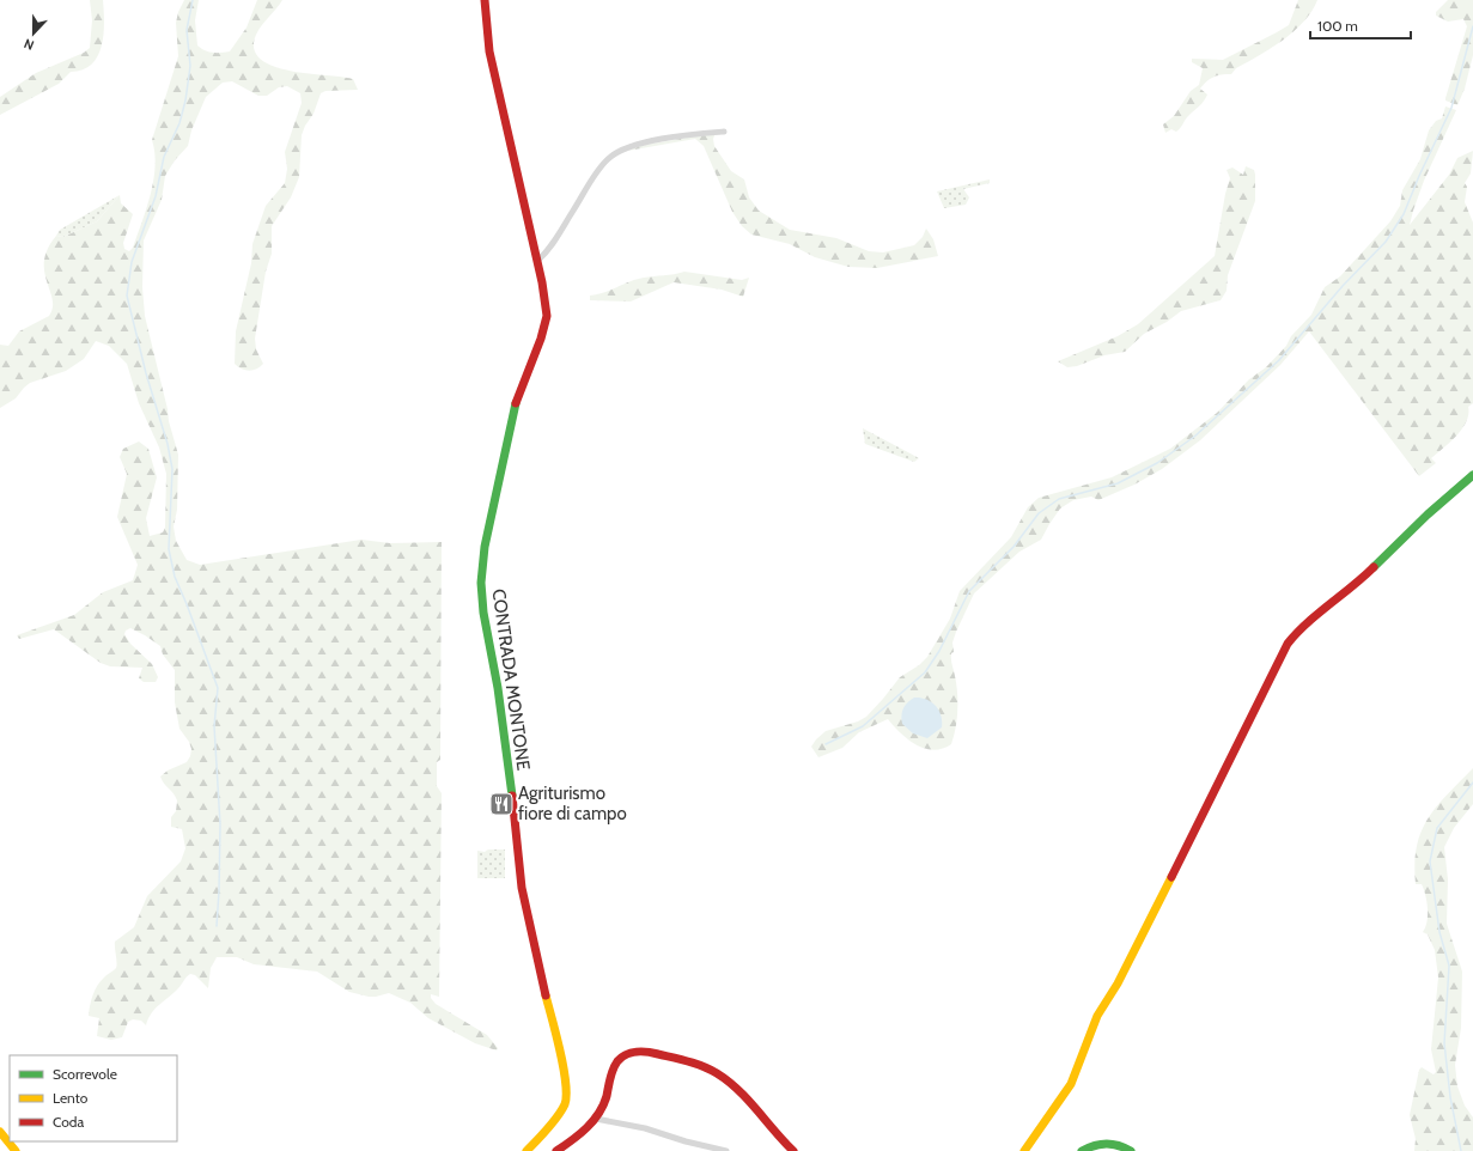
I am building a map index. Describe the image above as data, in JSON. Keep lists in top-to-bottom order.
{
  "streets": {
    "street": ["CONTRADA MONTONE"]
  },
  "places": {
    "restaurant": ["Agriturismo fiore di campo"]
  },
  "legend": ["Scorrevole", "Lento", "Coda"],
  "scale_bar": "100 m",
  "north": "bottom"
}
